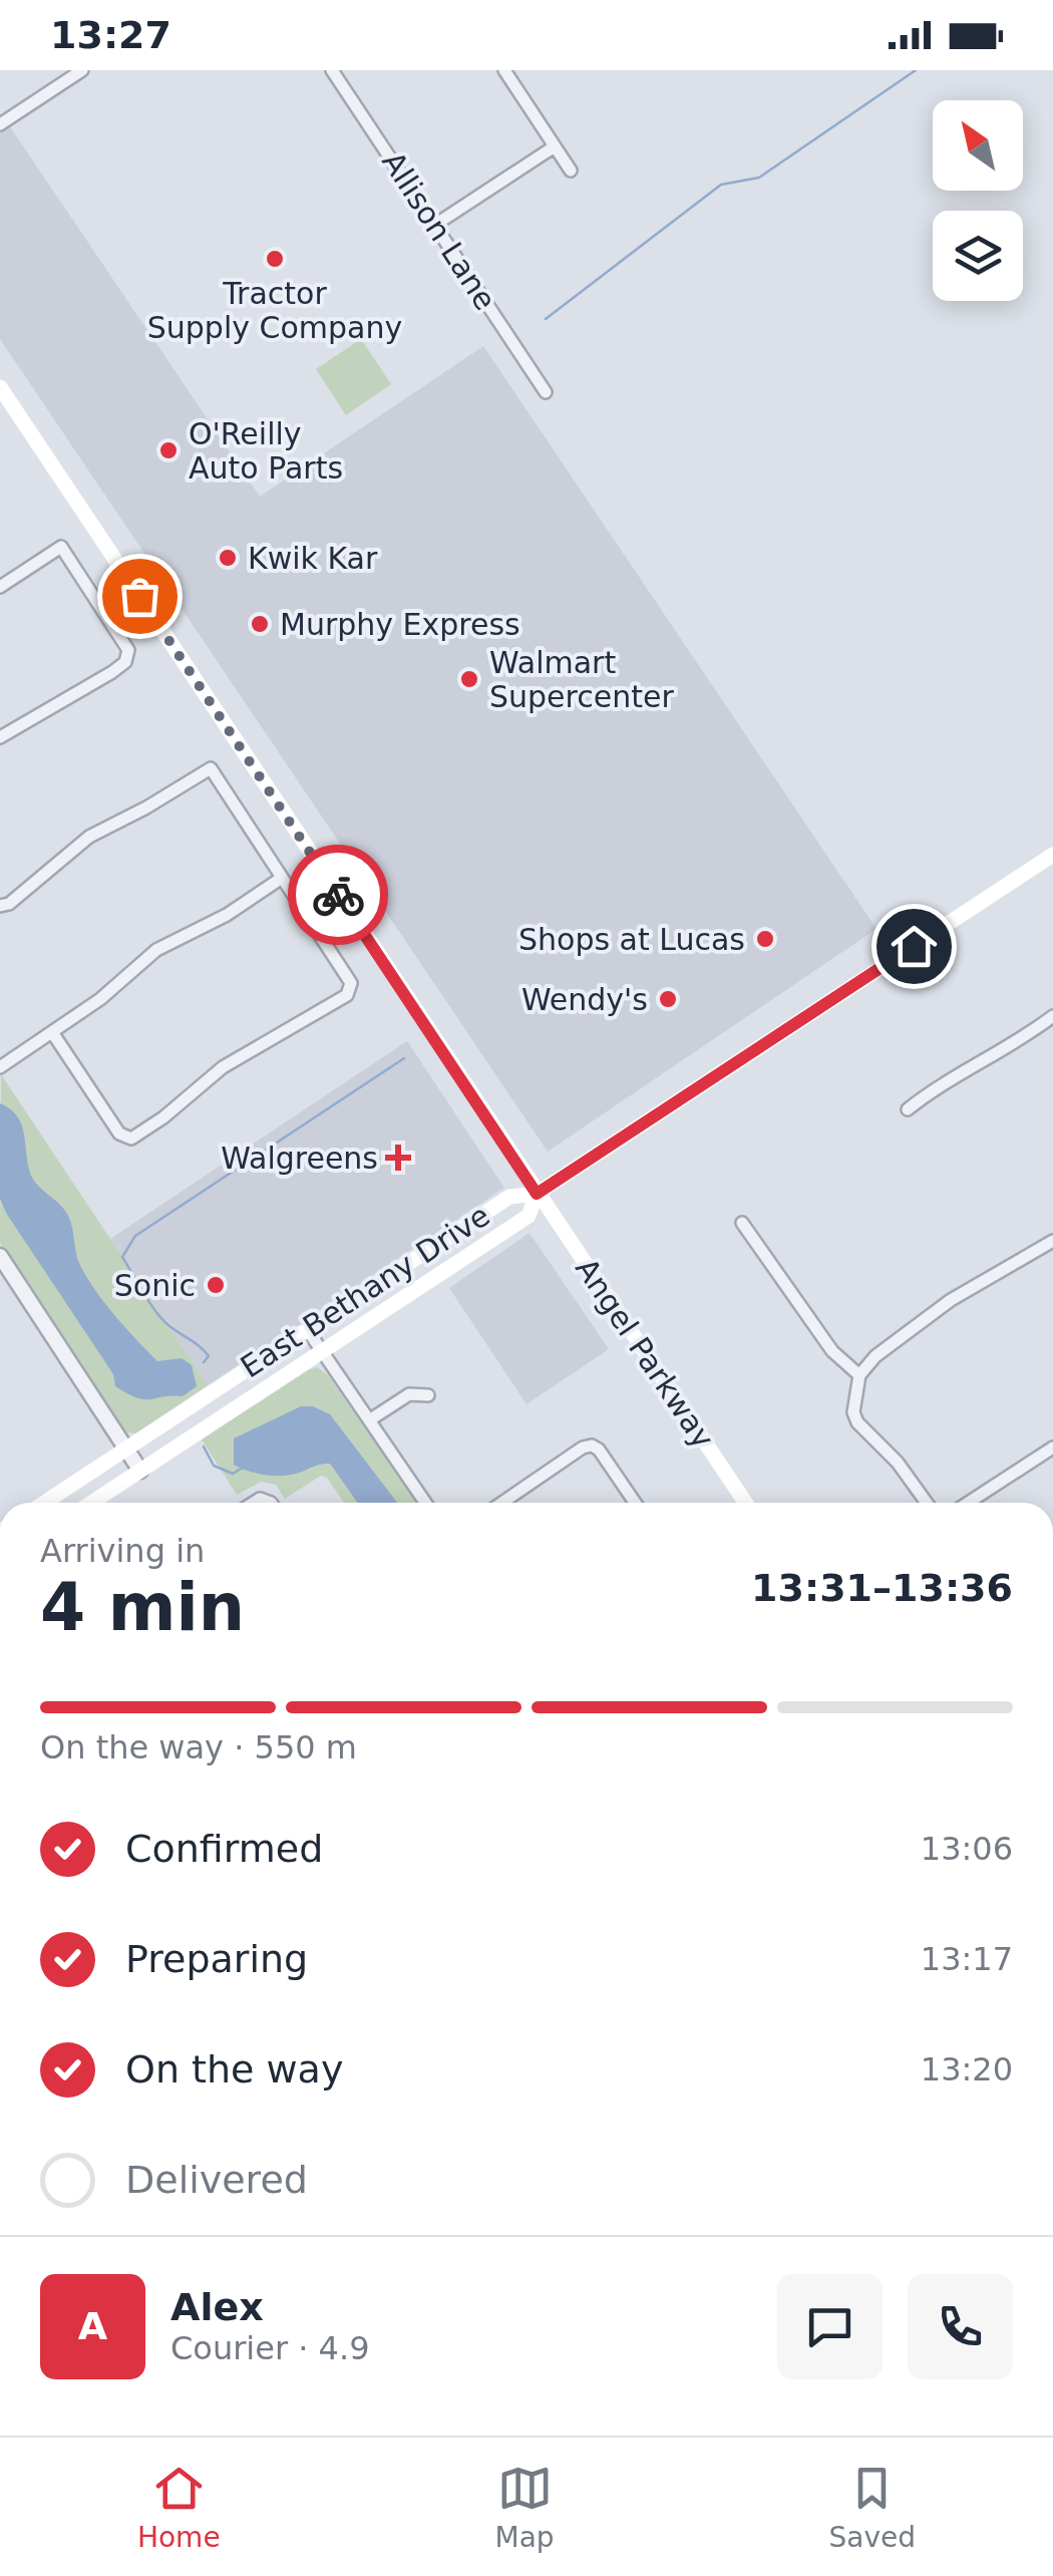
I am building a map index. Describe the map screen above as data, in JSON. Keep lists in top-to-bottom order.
{
  "streets": {
    "main road": ["East Bethany Drive", "Angel Parkway"],
    "street": ["Allison Lane"]
  },
  "crossings": [
    ["East Bethany Drive", "Angel Parkway"]
  ],
  "places": {
    "other": [
      "Tractor Supply Company",
      "O'Reilly Auto Parts",
      "Kwik Kar",
      "Murphy Express",
      "Walmart Supercenter",
      "Shops at Lucas",
      "Wendy's",
      "Sonic"
    ],
    "health": ["Walgreens"]
  },
  "north": "top left",
  "page": {
    "status": "13:27",
    "heading": ["4 min", "Arriving in", "13:31–13:36"],
    "panel": ["Alex", "Courier · 4.9"],
    "bar": "On the way · 550 m",
    "list": [
      ["Confirmed", "13:06"],
      ["Preparing", "13:17"],
      ["On the way", "13:20"],
      "Delivered"
    ],
    "round": "A",
    "tabs": ["Home", "Map", "Saved"]
  }
}
